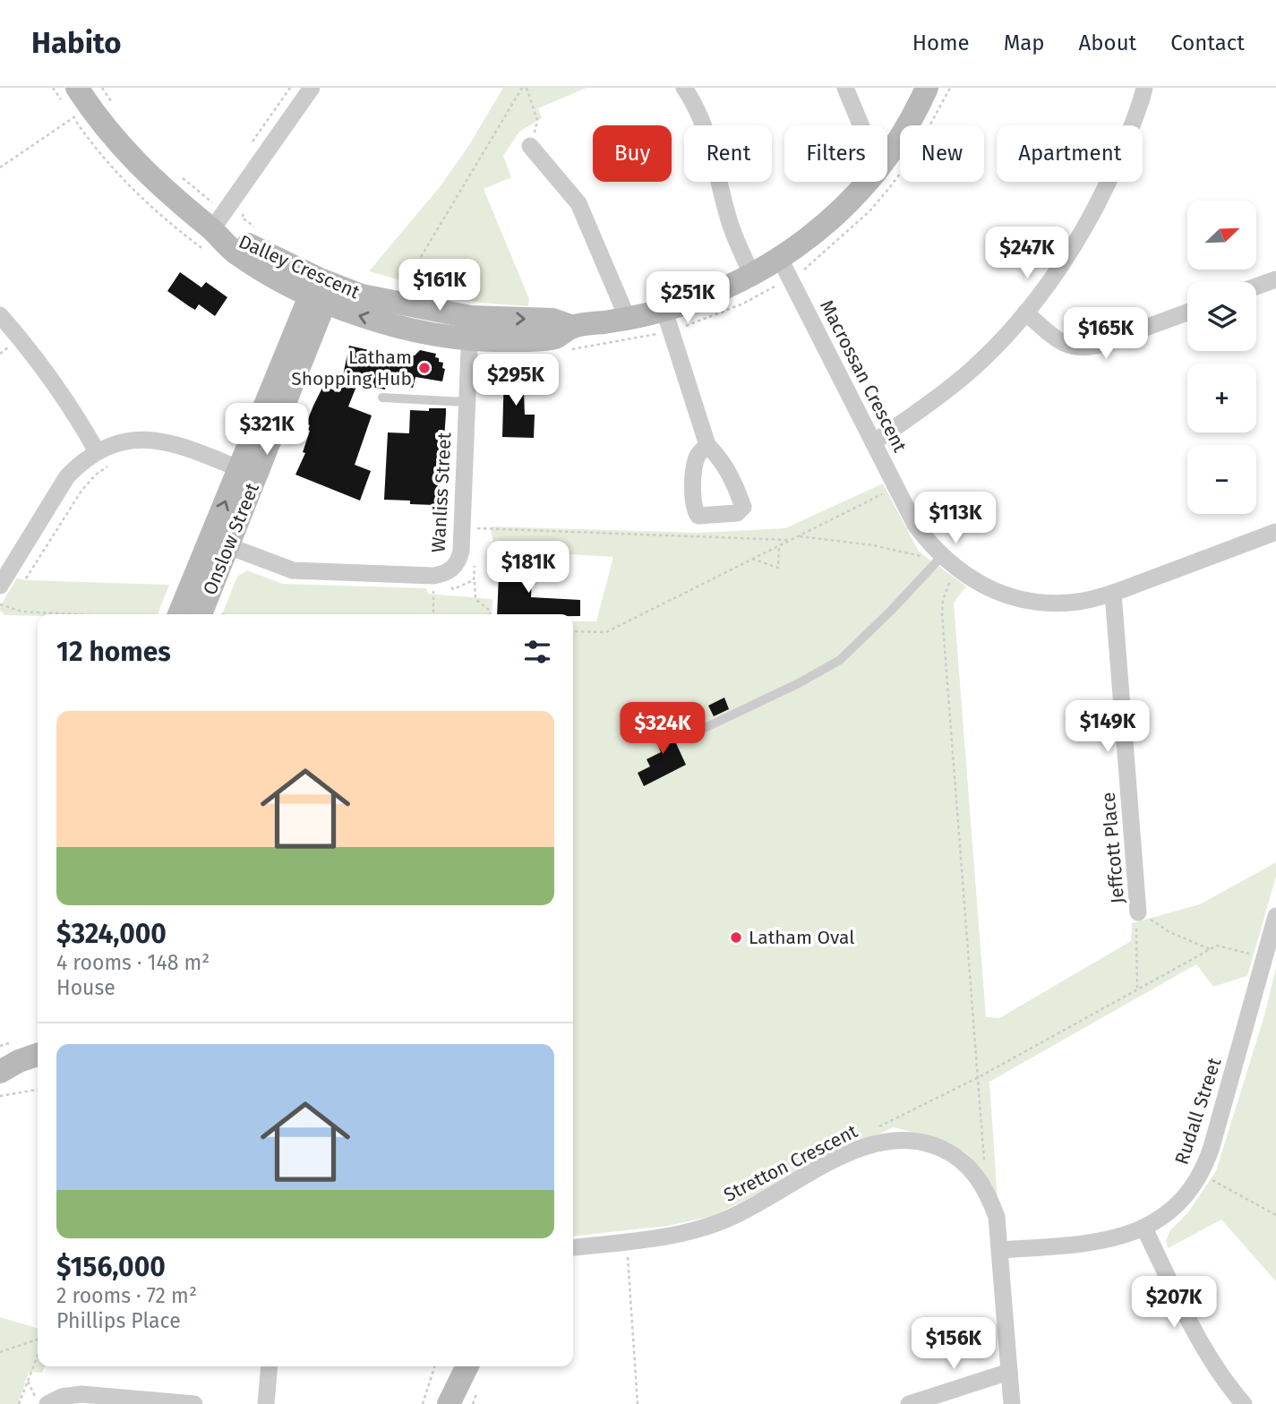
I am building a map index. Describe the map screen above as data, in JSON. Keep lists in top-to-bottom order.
{
  "streets": {
    "street": [
      "Dalley Crescent",
      "Macrossan Crescent",
      "Wanliss Street",
      "Onslow Street",
      "Jeffcott Place",
      "Rudall Street",
      "Stretton Crescent"
    ]
  },
  "crossings": [
    ["Dalley Crescent", "Macrossan Crescent"],
    ["Dalley Crescent", "Wanliss Street"],
    ["Dalley Crescent", "Onslow Street"],
    ["Macrossan Crescent", "Jeffcott Place"],
    ["Wanliss Street", "Onslow Street"],
    ["Rudall Street", "Stretton Crescent"]
  ],
  "places": ["Latham Shopping Hub", "Latham Oval"],
  "north": "top right",
  "page": {
    "header": "Habito",
    "nav": [
      "Home",
      "Map",
      "About",
      "Contact"
    ],
    "chip": [
      "Buy",
      "Rent",
      "Filters",
      "New",
      "Apartment"
    ],
    "map_buttons": ["+", "−"],
    "price": [
      "$247K",
      "$161K",
      "$251K",
      "$165K",
      "$295K",
      "$321K",
      "$113K",
      "$181K",
      "$149K",
      "$324K",
      "$207K",
      "$156K"
    ],
    "heading": "12 homes",
    "list": [
      {
        "name": "$324,000",
        "note": "4 rooms · 148 m² · House"
      },
      {
        "name": "$156,000",
        "note": "2 rooms · 72 m² · Phillips Place"
      }
    ]
  }
}
